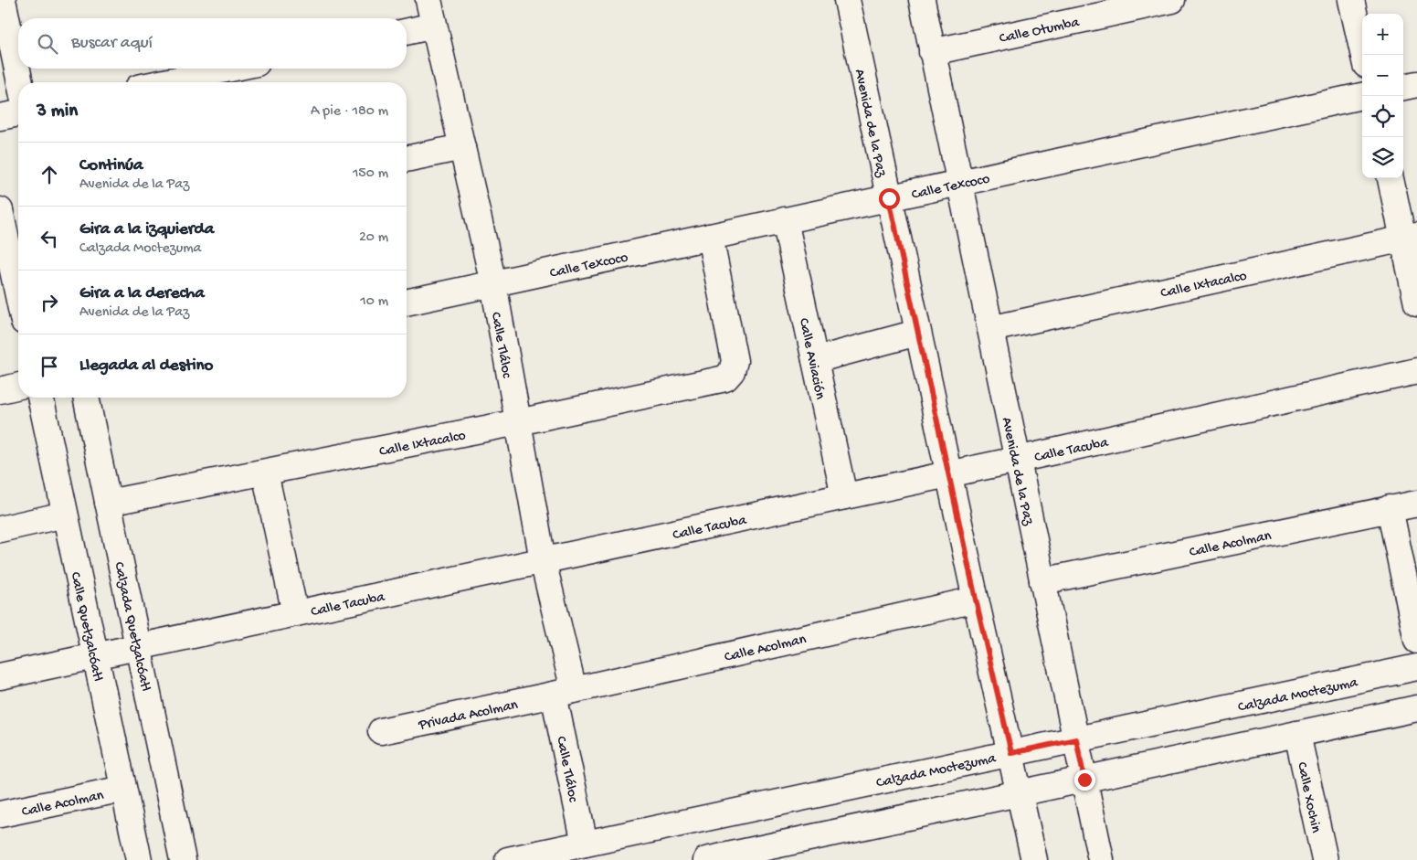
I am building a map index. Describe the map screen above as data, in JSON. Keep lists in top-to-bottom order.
{
  "streets": {
    "street": [
      "Calle Otumba",
      "Avenida de la Paz",
      "Calle Texcoco",
      "Calle Ixtacalco",
      "Calle Tláloc",
      "Calle Aviación",
      "Calle Tacuba",
      "Calle Acolman",
      "Calle Quetzalcóatl",
      "Calzada Quetzalcóatl",
      "Calzada Moctezuma",
      "Privada Acolman",
      "Calle Xochin"
    ]
  },
  "crossings": [
    ["Calle Otumba", "Avenida de la Paz"],
    ["Avenida de la Paz", "Calle Texcoco"],
    ["Avenida de la Paz", "Calle Ixtacalco"],
    ["Avenida de la Paz", "Calle Tacuba"],
    ["Avenida de la Paz", "Calle Acolman"],
    ["Avenida de la Paz", "Calzada Moctezuma"],
    ["Calle Texcoco", "Calle Ixtacalco"],
    ["Calle Texcoco", "Calle Tláloc"],
    ["Calle Texcoco", "Calle Aviación"],
    ["Calle Ixtacalco", "Calle Tláloc"],
    ["Calle Ixtacalco", "Calzada Quetzalcóatl"],
    ["Calle Tláloc", "Calle Tacuba"],
    ["Calle Tláloc", "Calle Acolman"],
    ["Calle Tláloc", "Calzada Moctezuma"],
    ["Calle Tláloc", "Privada Acolman"],
    ["Calle Aviación", "Calle Tacuba"],
    ["Calle Tacuba", "Calle Quetzalcóatl"],
    ["Calle Tacuba", "Calzada Quetzalcóatl"],
    ["Calle Acolman", "Calle Quetzalcóatl"],
    ["Calle Acolman", "Privada Acolman"]
  ],
  "page": {
    "map_buttons": ["+", "−"],
    "search": "Buscar aquí",
    "heading": ["3 min", "A pie · 180 m"],
    "list": [
      ["Continúa", "Avenida de la Paz", "150 m"],
      ["Gira a la izquierda", "Calzada Moctezuma", "20 m"],
      ["Gira a la derecha", "Avenida de la Paz", "10 m"],
      "Llegada al destino"
    ]
  }
}
